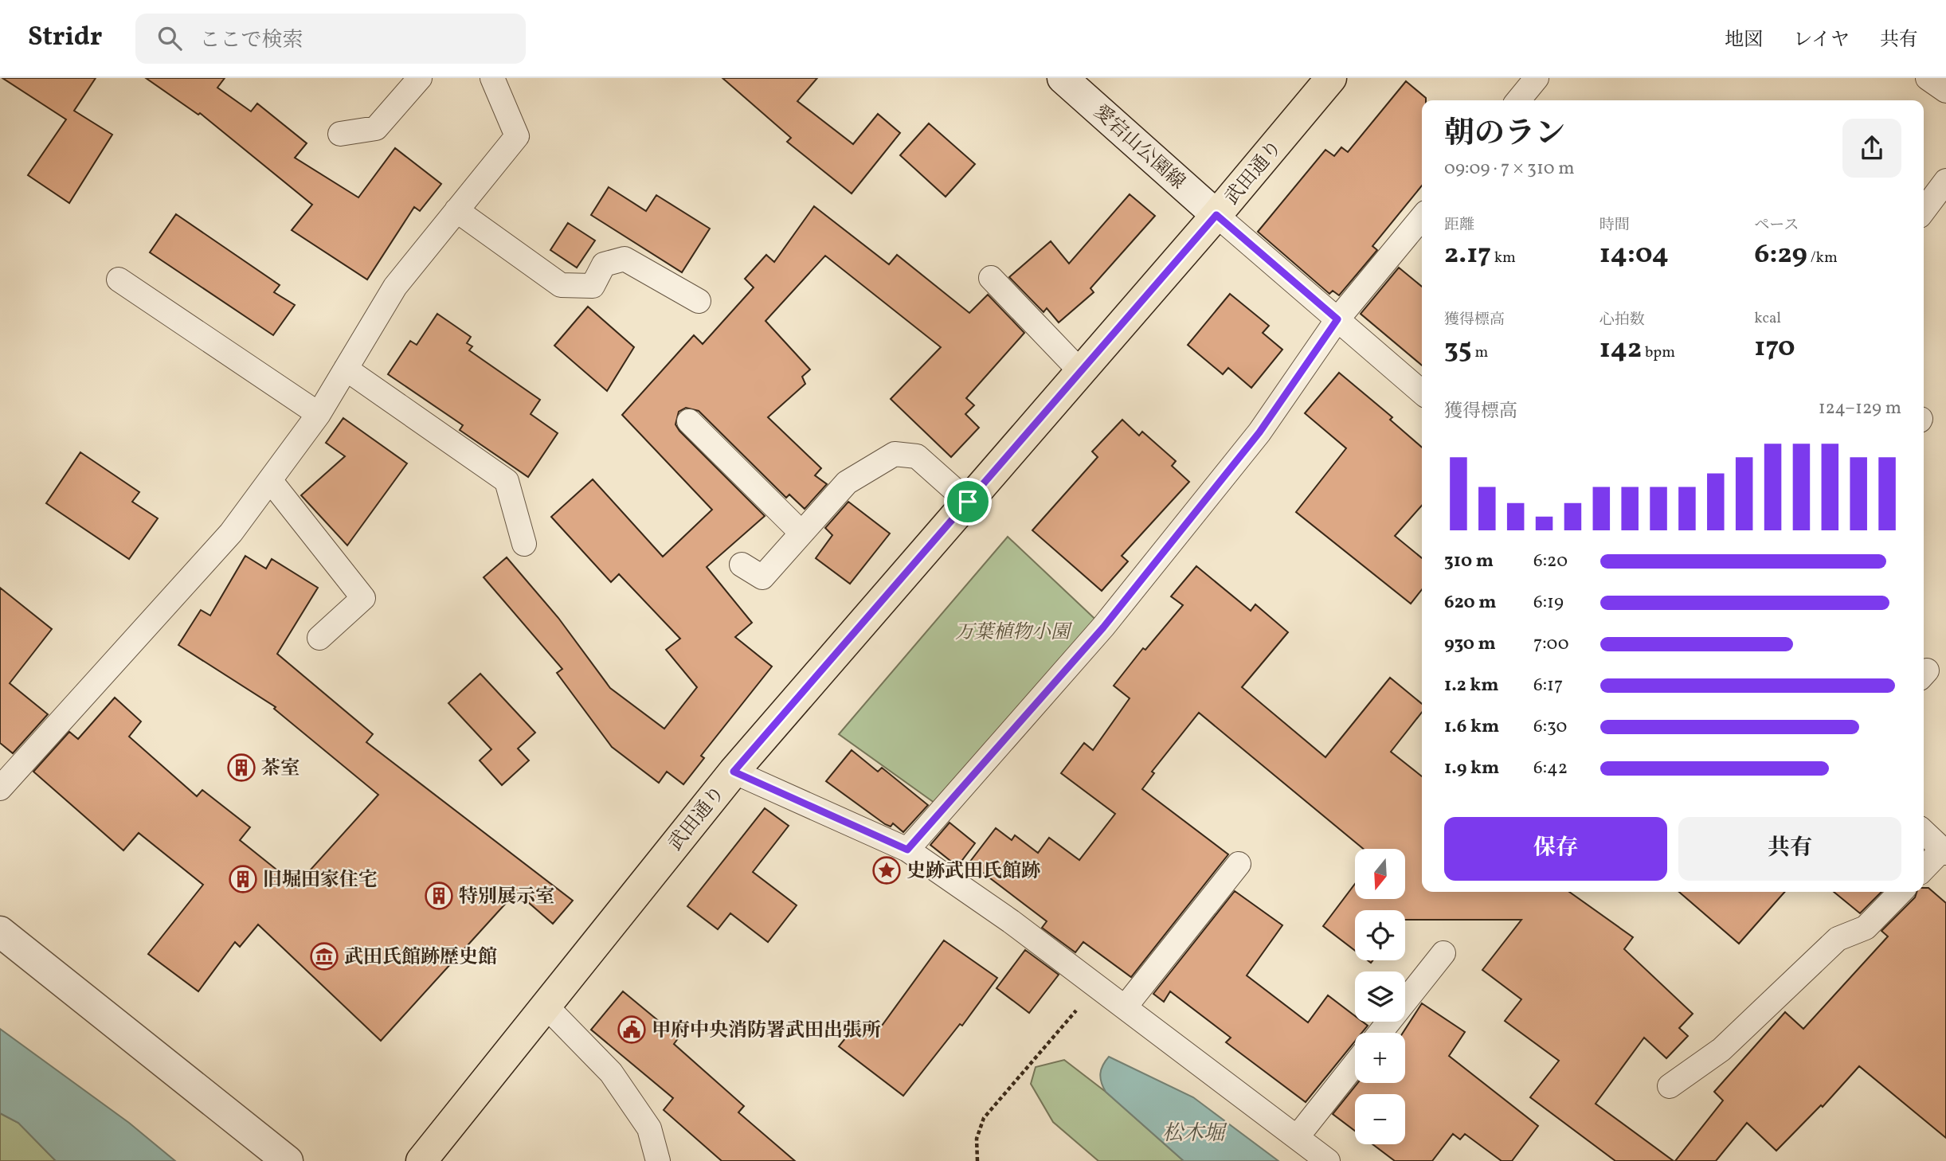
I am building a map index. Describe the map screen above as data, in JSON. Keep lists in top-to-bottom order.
{
  "streets": {
    "main road": ["武田通り"],
    "street": ["愛宕山公園線"]
  },
  "crossings": [
    ["愛宕山公園線", "武田通り"]
  ],
  "water": ["松木堀"],
  "parks": ["万葉植物小園"],
  "places": {
    "building": ["茶室", "旧堀田家住宅", "特別展示室"],
    "place": ["史跡武田氏館跡"],
    "museum": ["武田氏館跡歴史館"],
    "public building": ["甲府中央消防署武田出張所"]
  },
  "north": "bottom",
  "page": {
    "header": "Stridr",
    "search": "ここで検索",
    "nav": ["地図", "レイヤ", "共有"],
    "heading": ["朝のラン", "09:09 · 7 × 310 m"],
    "stats": [
      ["距離", "2.17 km"],
      ["時間", "14:04"],
      ["ペース", "6:29 /km"],
      ["獲得標高", "35 m"],
      ["心拍数", "142 bpm"],
      ["kcal", "170"]
    ],
    "chart": ["獲得標高", "124–129 m"],
    "list": [
      {
        "name": "310 m",
        "note": "6:20"
      },
      {
        "name": "620 m",
        "note": "6:19"
      },
      {
        "name": "930 m",
        "note": "7:00"
      },
      {
        "name": "1.2 km",
        "note": "6:17"
      },
      {
        "name": "1.6 km",
        "note": "6:30"
      },
      {
        "name": "1.9 km",
        "note": "6:42"
      }
    ],
    "buttons": ["保存", "共有"],
    "map_buttons": ["+", "−"]
  }
}
